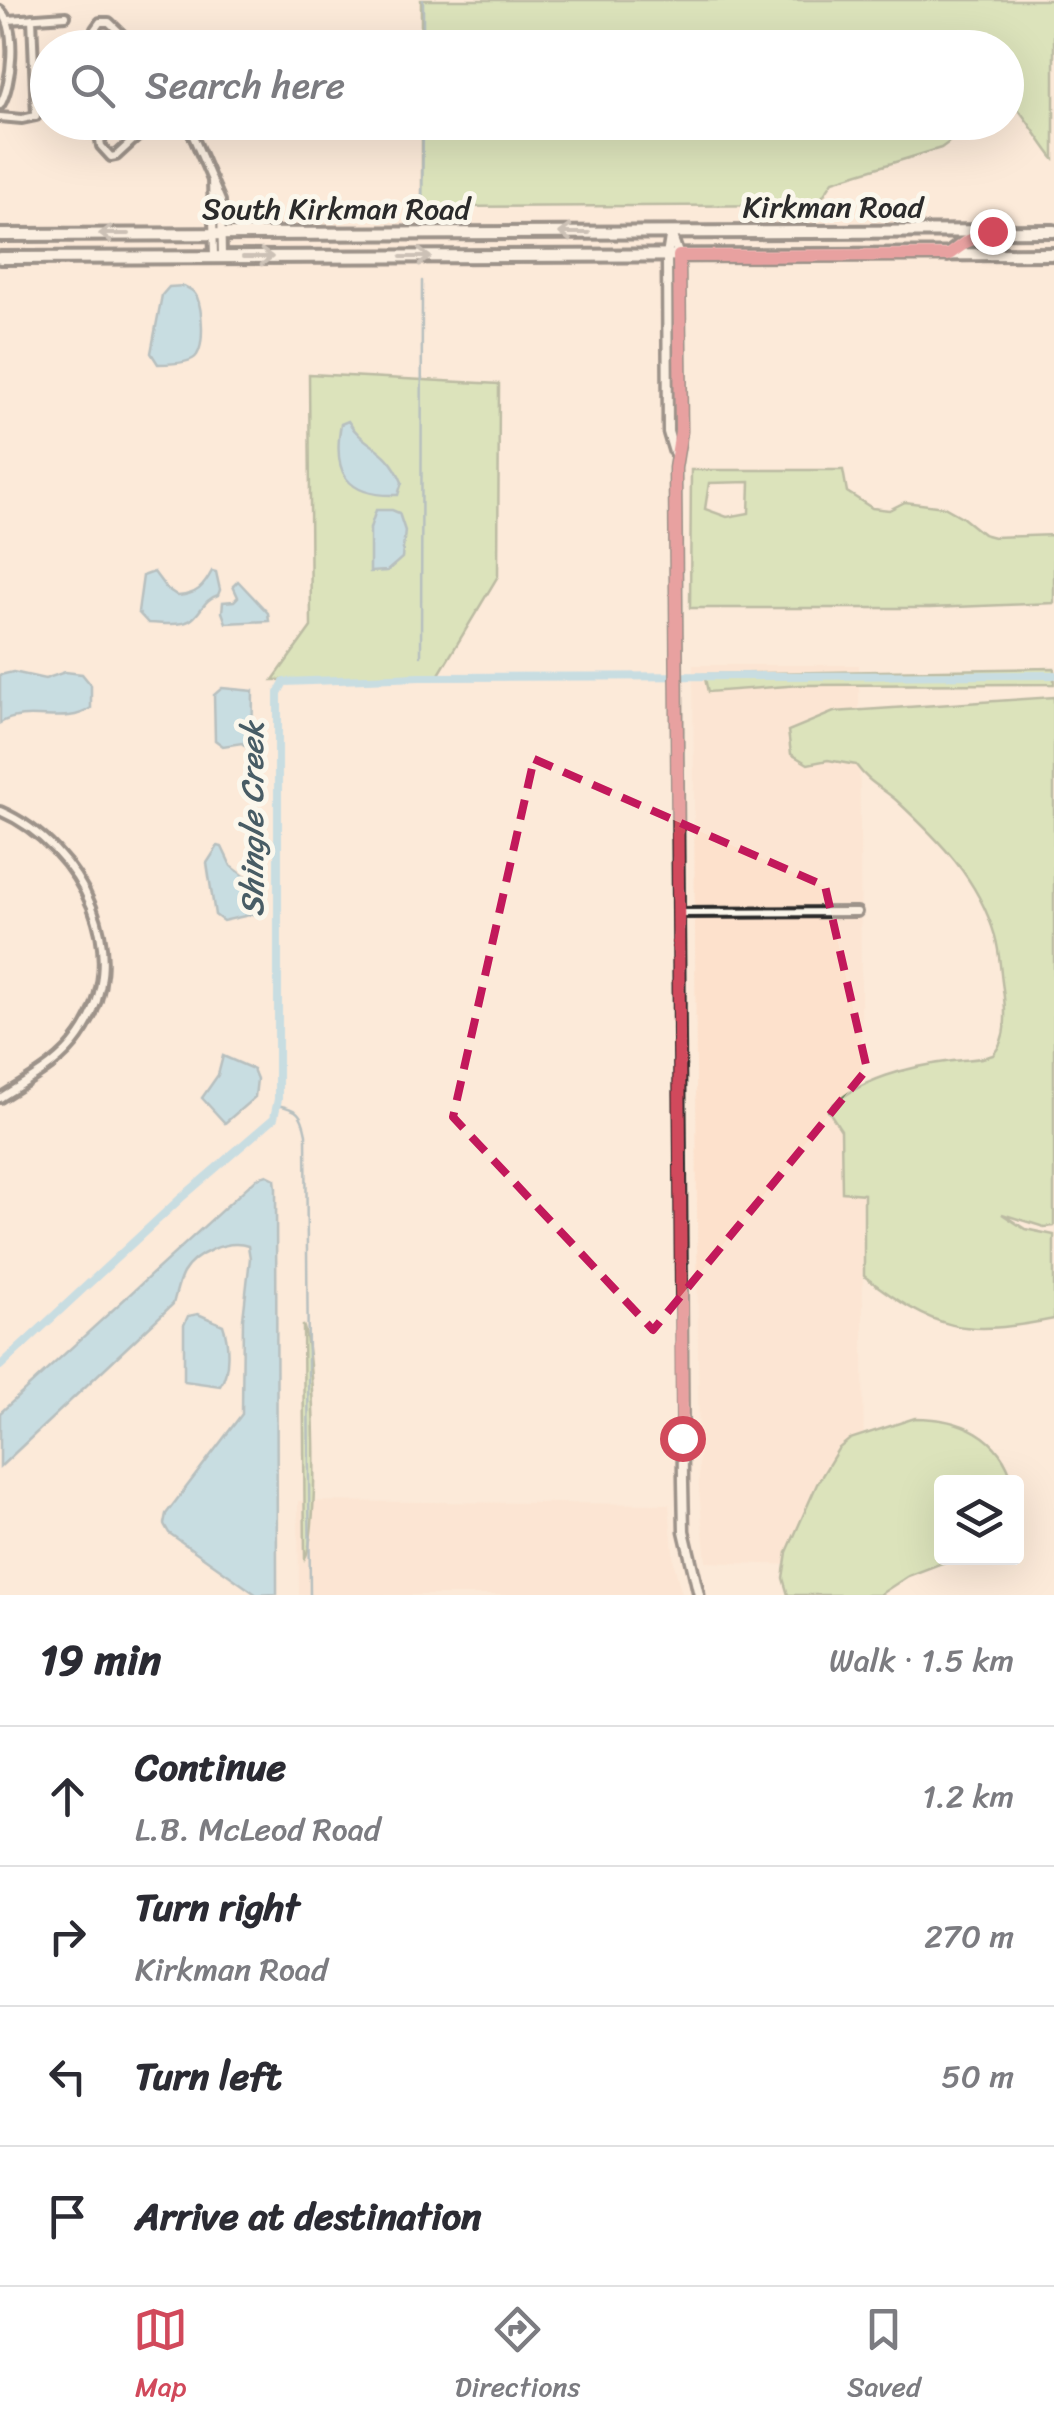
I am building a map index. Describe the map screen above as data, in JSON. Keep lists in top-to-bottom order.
{
  "streets": {
    "main road": ["Kirkman Road", "South Kirkman Road"]
  },
  "crossings": [
    ["Kirkman Road", "South Kirkman Road"]
  ],
  "water": ["Shingle Creek"],
  "page": {
    "search": "Search here",
    "heading": ["19 min", "Walk · 1.5 km"],
    "list": [
      ["Continue", "L.B. McLeod Road", "1.2 km"],
      ["Turn right", "Kirkman Road", "270 m"],
      ["Turn left", "50 m"],
      "Arrive at destination"
    ],
    "nav": ["Map", "Directions", "Saved"]
  }
}
